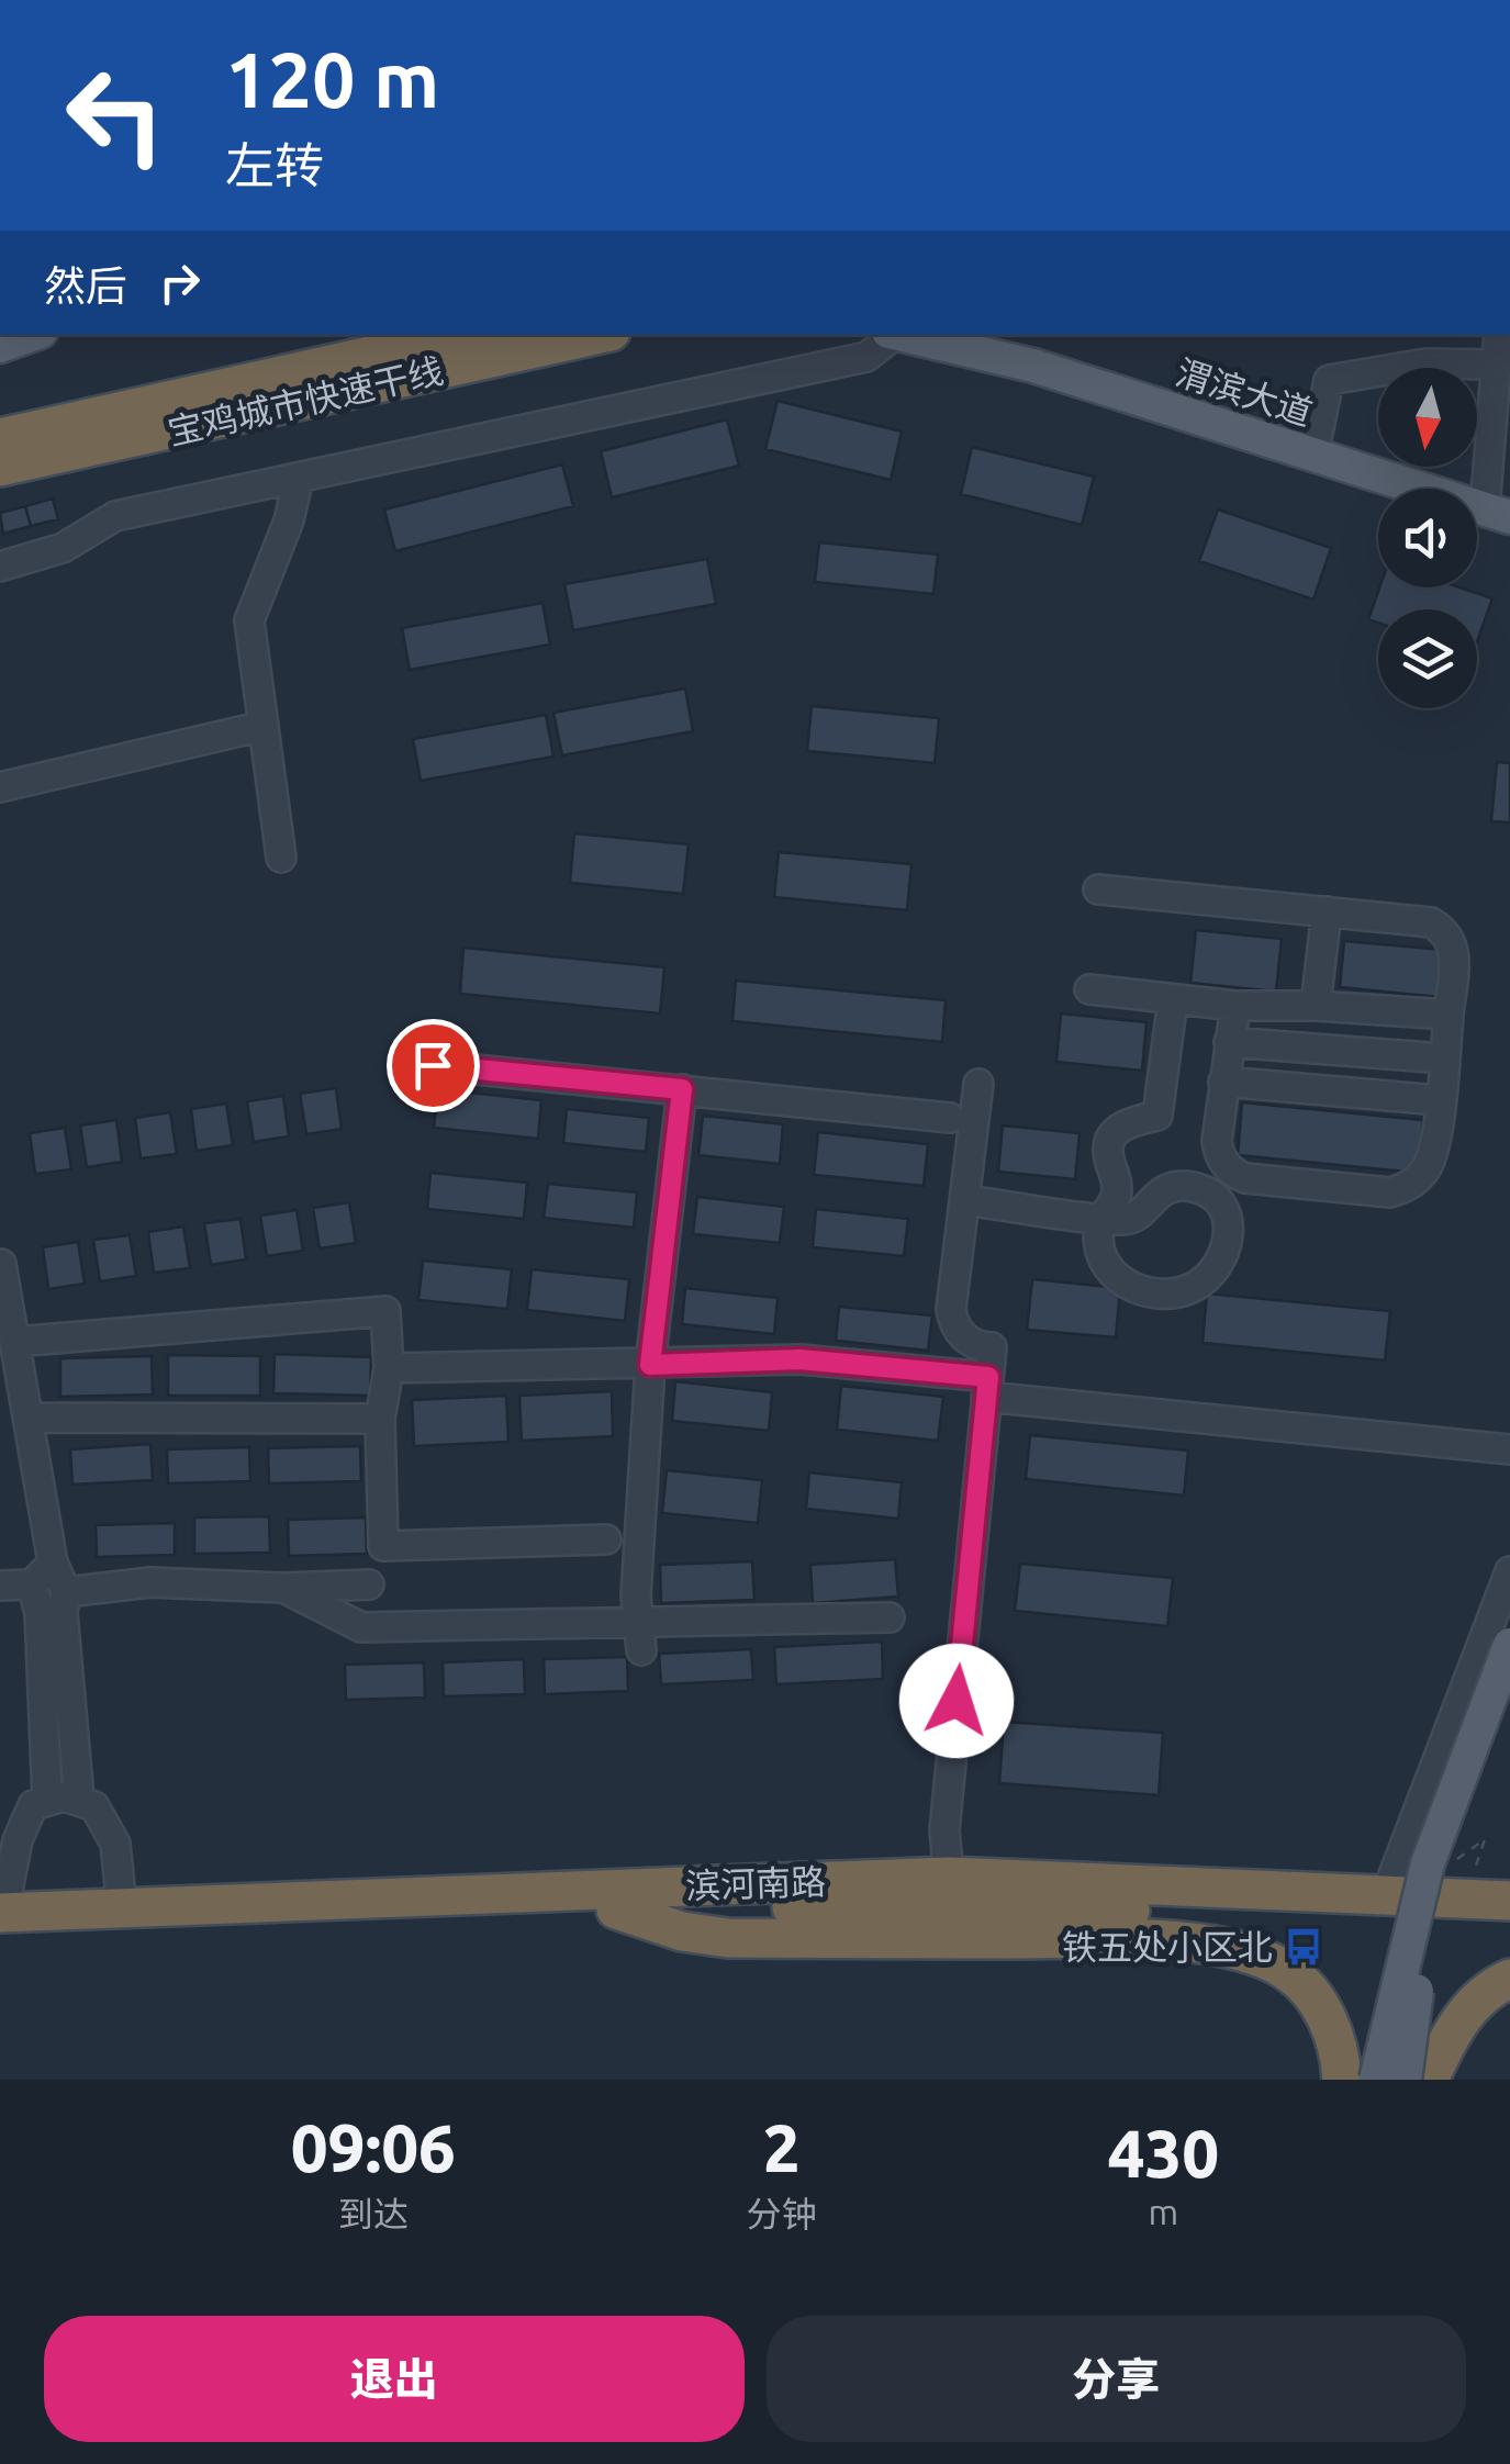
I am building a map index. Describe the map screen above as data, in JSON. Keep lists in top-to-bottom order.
{
  "streets": {
    "highway": ["宝鸡城市快速干线", "滨河南路"],
    "main road": ["渭滨大道"]
  },
  "places": {
    "bus stop": ["铁五处小区北"]
  },
  "north": "bottom",
  "page": {
    "turn": ["120 m", "左转"],
    "then": "然后",
    "eta": [
      "09:06",
      "到达",
      "2",
      "分钟",
      "430",
      "m"
    ],
    "buttons": ["退出", "分享"]
  }
}
